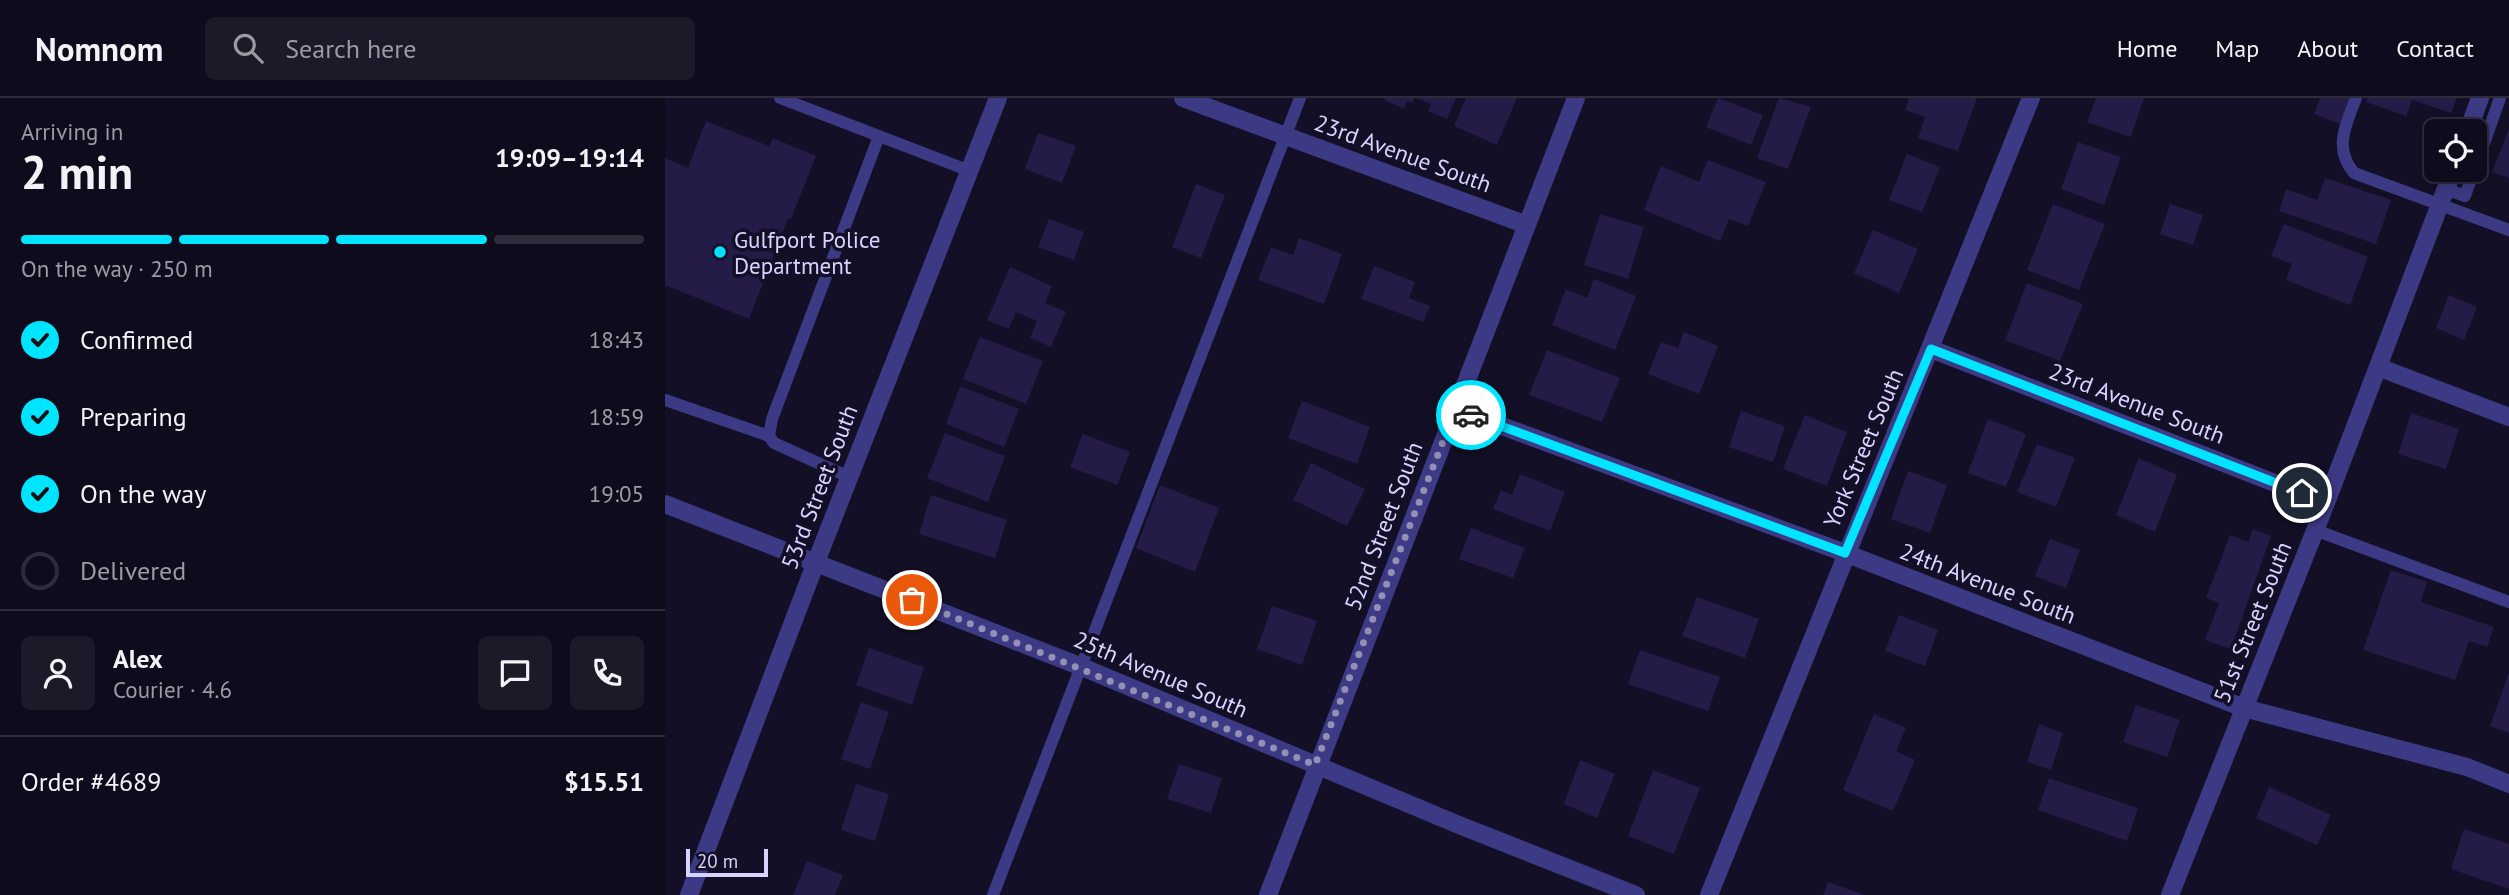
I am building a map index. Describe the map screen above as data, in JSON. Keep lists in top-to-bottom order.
{
  "streets": {
    "street": [
      "23rd Avenue South",
      "York Street South",
      "53rd Street South",
      "52nd Street South",
      "24th Avenue South",
      "51st Street South",
      "25th Avenue South"
    ]
  },
  "crossings": [
    ["23rd Avenue South", "York Street South"],
    ["23rd Avenue South", "52nd Street South"],
    ["23rd Avenue South", "51st Street South"],
    ["York Street South", "24th Avenue South"],
    ["53rd Street South", "25th Avenue South"],
    ["52nd Street South", "24th Avenue South"],
    ["52nd Street South", "25th Avenue South"],
    ["24th Avenue South", "51st Street South"]
  ],
  "places": ["Gulfport Police Department"],
  "scale_bar": "20 m",
  "page": {
    "header": "Nomnom",
    "search": "Search here",
    "nav": [
      "Home",
      "Map",
      "About",
      "Contact"
    ],
    "heading": ["2 min", "Arriving in", "19:09–19:14"],
    "panel": [
      "Alex",
      "Courier · 4.6",
      "Order #4689",
      "$15.51"
    ],
    "bar": "On the way · 250 m",
    "list": [
      ["Confirmed", "18:43"],
      ["Preparing", "18:59"],
      ["On the way", "19:05"],
      "Delivered"
    ],
    "scale": "20 m"
  }
}
